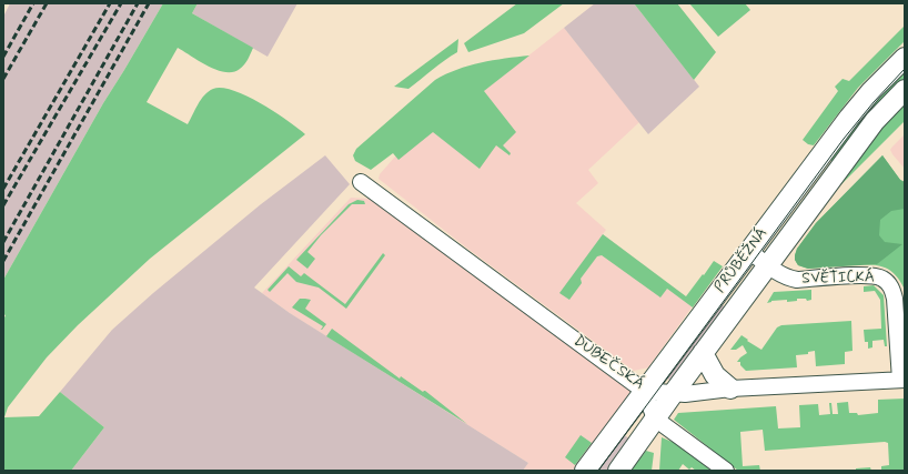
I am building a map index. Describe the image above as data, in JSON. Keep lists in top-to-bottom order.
{
  "streets": {
    "main road": ["PRŮBĚŽNÁ"],
    "street": ["SVĚTICKÁ", "DUBEČSKÁ"]
  },
  "crossings": [
    ["PRŮBĚŽNÁ", "SVĚTICKÁ"],
    ["PRŮBĚŽNÁ", "DUBEČSKÁ"],
    ["SVĚTICKÁ", "DUBEČSKÁ"]
  ]
}
